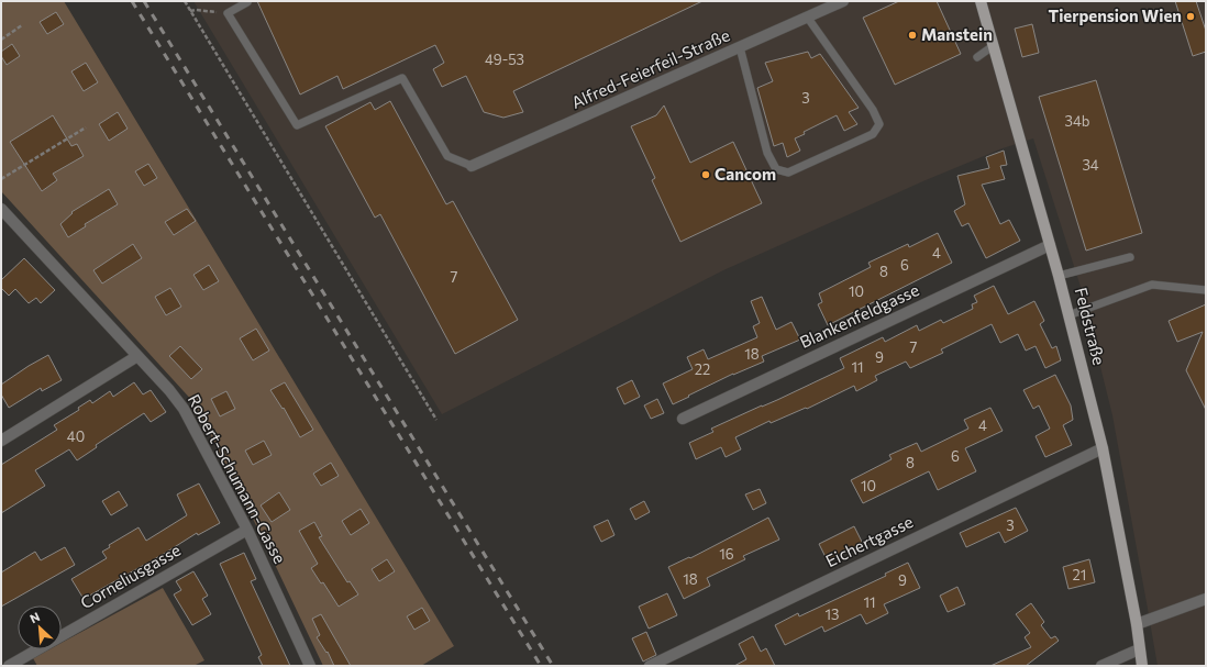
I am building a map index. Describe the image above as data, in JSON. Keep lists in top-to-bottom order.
{
  "streets": {
    "main road": ["Feldstraße"],
    "street": [
      "Alfred-Feierfeil-Straße",
      "Blankenfeldgasse",
      "Robert-Schumann-Gasse",
      "Eichertgasse",
      "Corneliusgasse"
    ]
  },
  "crossings": [
    ["Blankenfeldgasse", "Feldstraße"],
    ["Feldstraße", "Eichertgasse"],
    ["Robert-Schumann-Gasse", "Corneliusgasse"]
  ],
  "places": ["Tierpension Wien", "Manstein", "Cancom"],
  "house_numbers": [
    "49-53",
    "3",
    "34b",
    "34",
    "4",
    "6",
    "8",
    "7",
    "10",
    "7",
    "18",
    "9",
    "11",
    "22",
    "4",
    "40",
    "6",
    "8",
    "10",
    "3",
    "16",
    "21",
    "18",
    "9",
    "11",
    "13"
  ],
  "north": "top left"
}
